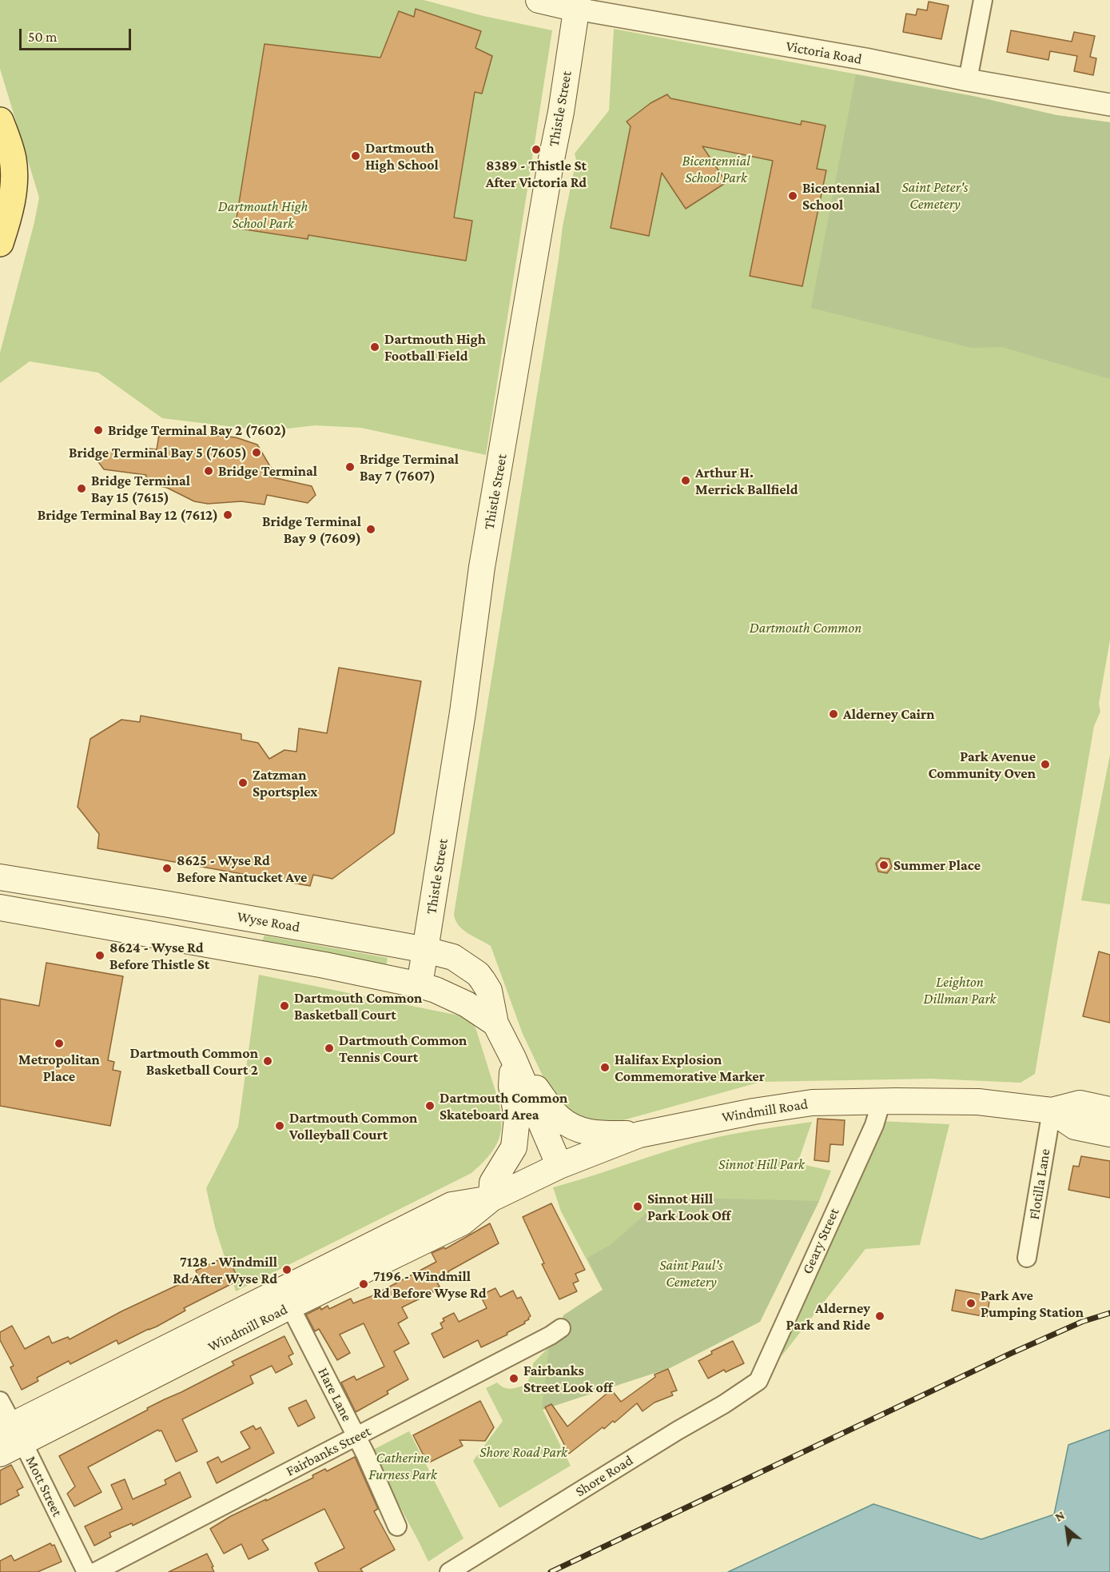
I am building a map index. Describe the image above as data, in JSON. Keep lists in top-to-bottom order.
{
  "streets": {
    "main road": [
      "Victoria Road",
      "Thistle Street",
      "Wyse Road",
      "Windmill Road"
    ],
    "street": [
      "Flotilla Lane",
      "Geary Street",
      "Hare Lane",
      "Fairbanks Street",
      "Shore Road",
      "Mott Street"
    ]
  },
  "crossings": [
    ["Victoria Road", "Thistle Street"],
    ["Thistle Street", "Wyse Road"],
    ["Wyse Road", "Windmill Road"],
    ["Windmill Road", "Flotilla Lane"],
    ["Windmill Road", "Geary Street"],
    ["Windmill Road", "Hare Lane"],
    ["Windmill Road", "Mott Street"],
    ["Geary Street", "Shore Road"],
    ["Hare Lane", "Fairbanks Street"]
  ],
  "parks": [
    "Bicentennial School Park",
    "Saint Peter's Cemetery",
    "Dartmouth High School Park",
    "Dartmouth Common",
    "Leighton Dillman Park",
    "Sinnot Hill Park",
    "Saint Paul's Cemetery",
    "Shore Road Park",
    "Catherine Furness Park"
  ],
  "places": [
    "8389 - Thistle St After Victoria Rd",
    "Dartmouth High School",
    "Bicentennial School",
    "Dartmouth High Football Field",
    "Bridge Terminal Bay 2 (7602)",
    "Bridge Terminal Bay 5 (7605)",
    "Bridge Terminal Bay 7 (7607)",
    "Bridge Terminal",
    "Arthur H. Merrick Ballfield",
    "Bridge Terminal Bay 15 (7615)",
    "Bridge Terminal Bay 12 (7612)",
    "Bridge Terminal Bay 9 (7609)",
    "Alderney Cairn",
    "Park Avenue Community Oven",
    "Zatzman Sportsplex",
    "Summer Place",
    "8625 - Wyse Rd Before Nantucket Ave",
    "8624 - Wyse Rd Before Thistle St",
    "Dartmouth Common Basketball Court",
    "Metropolitan Place",
    "Dartmouth Common Tennis Court",
    "Dartmouth Common Basketball Court 2",
    "Halifax Explosion Commemorative Marker",
    "Dartmouth Common Skateboard Area",
    "Dartmouth Common Volleyball Court",
    "Sinnot Hill Park Look Off",
    "7128 - Windmill Rd After Wyse Rd",
    "7196 - Windmill Rd Before Wyse Rd",
    "Park Ave Pumping Station",
    "Alderney Park and Ride",
    "Fairbanks Street Look off"
  ],
  "scale_bar": "50 m",
  "north": "top left"
}
